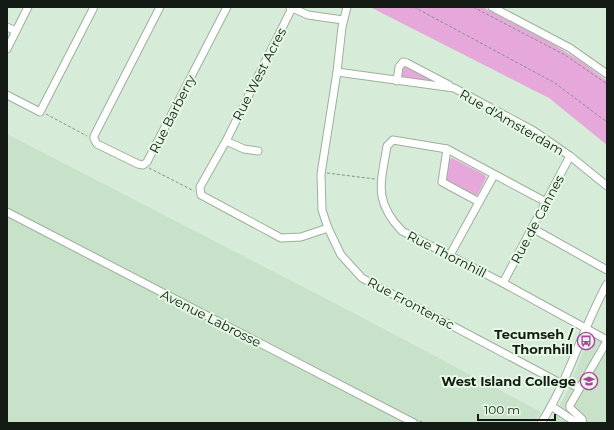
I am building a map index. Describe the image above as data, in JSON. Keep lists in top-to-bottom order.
{
  "streets": {
    "street": [
      "Rue West Acres",
      "Rue Barberry",
      "Rue d'Amsterdam",
      "Rue de Cannes",
      "Rue Thornhill",
      "Rue Frontenac",
      "Avenue Labrosse"
    ]
  },
  "crossings": [
    ["Rue d'Amsterdam", "Rue de Cannes"],
    ["Rue d'Amsterdam", "Rue Frontenac"],
    ["Rue de Cannes", "Rue Thornhill"]
  ],
  "places": {
    "bus stop": ["Tecumseh / Thornhill"],
    "school or university": ["West Island College"]
  },
  "scale_bar": "100 m"
}
